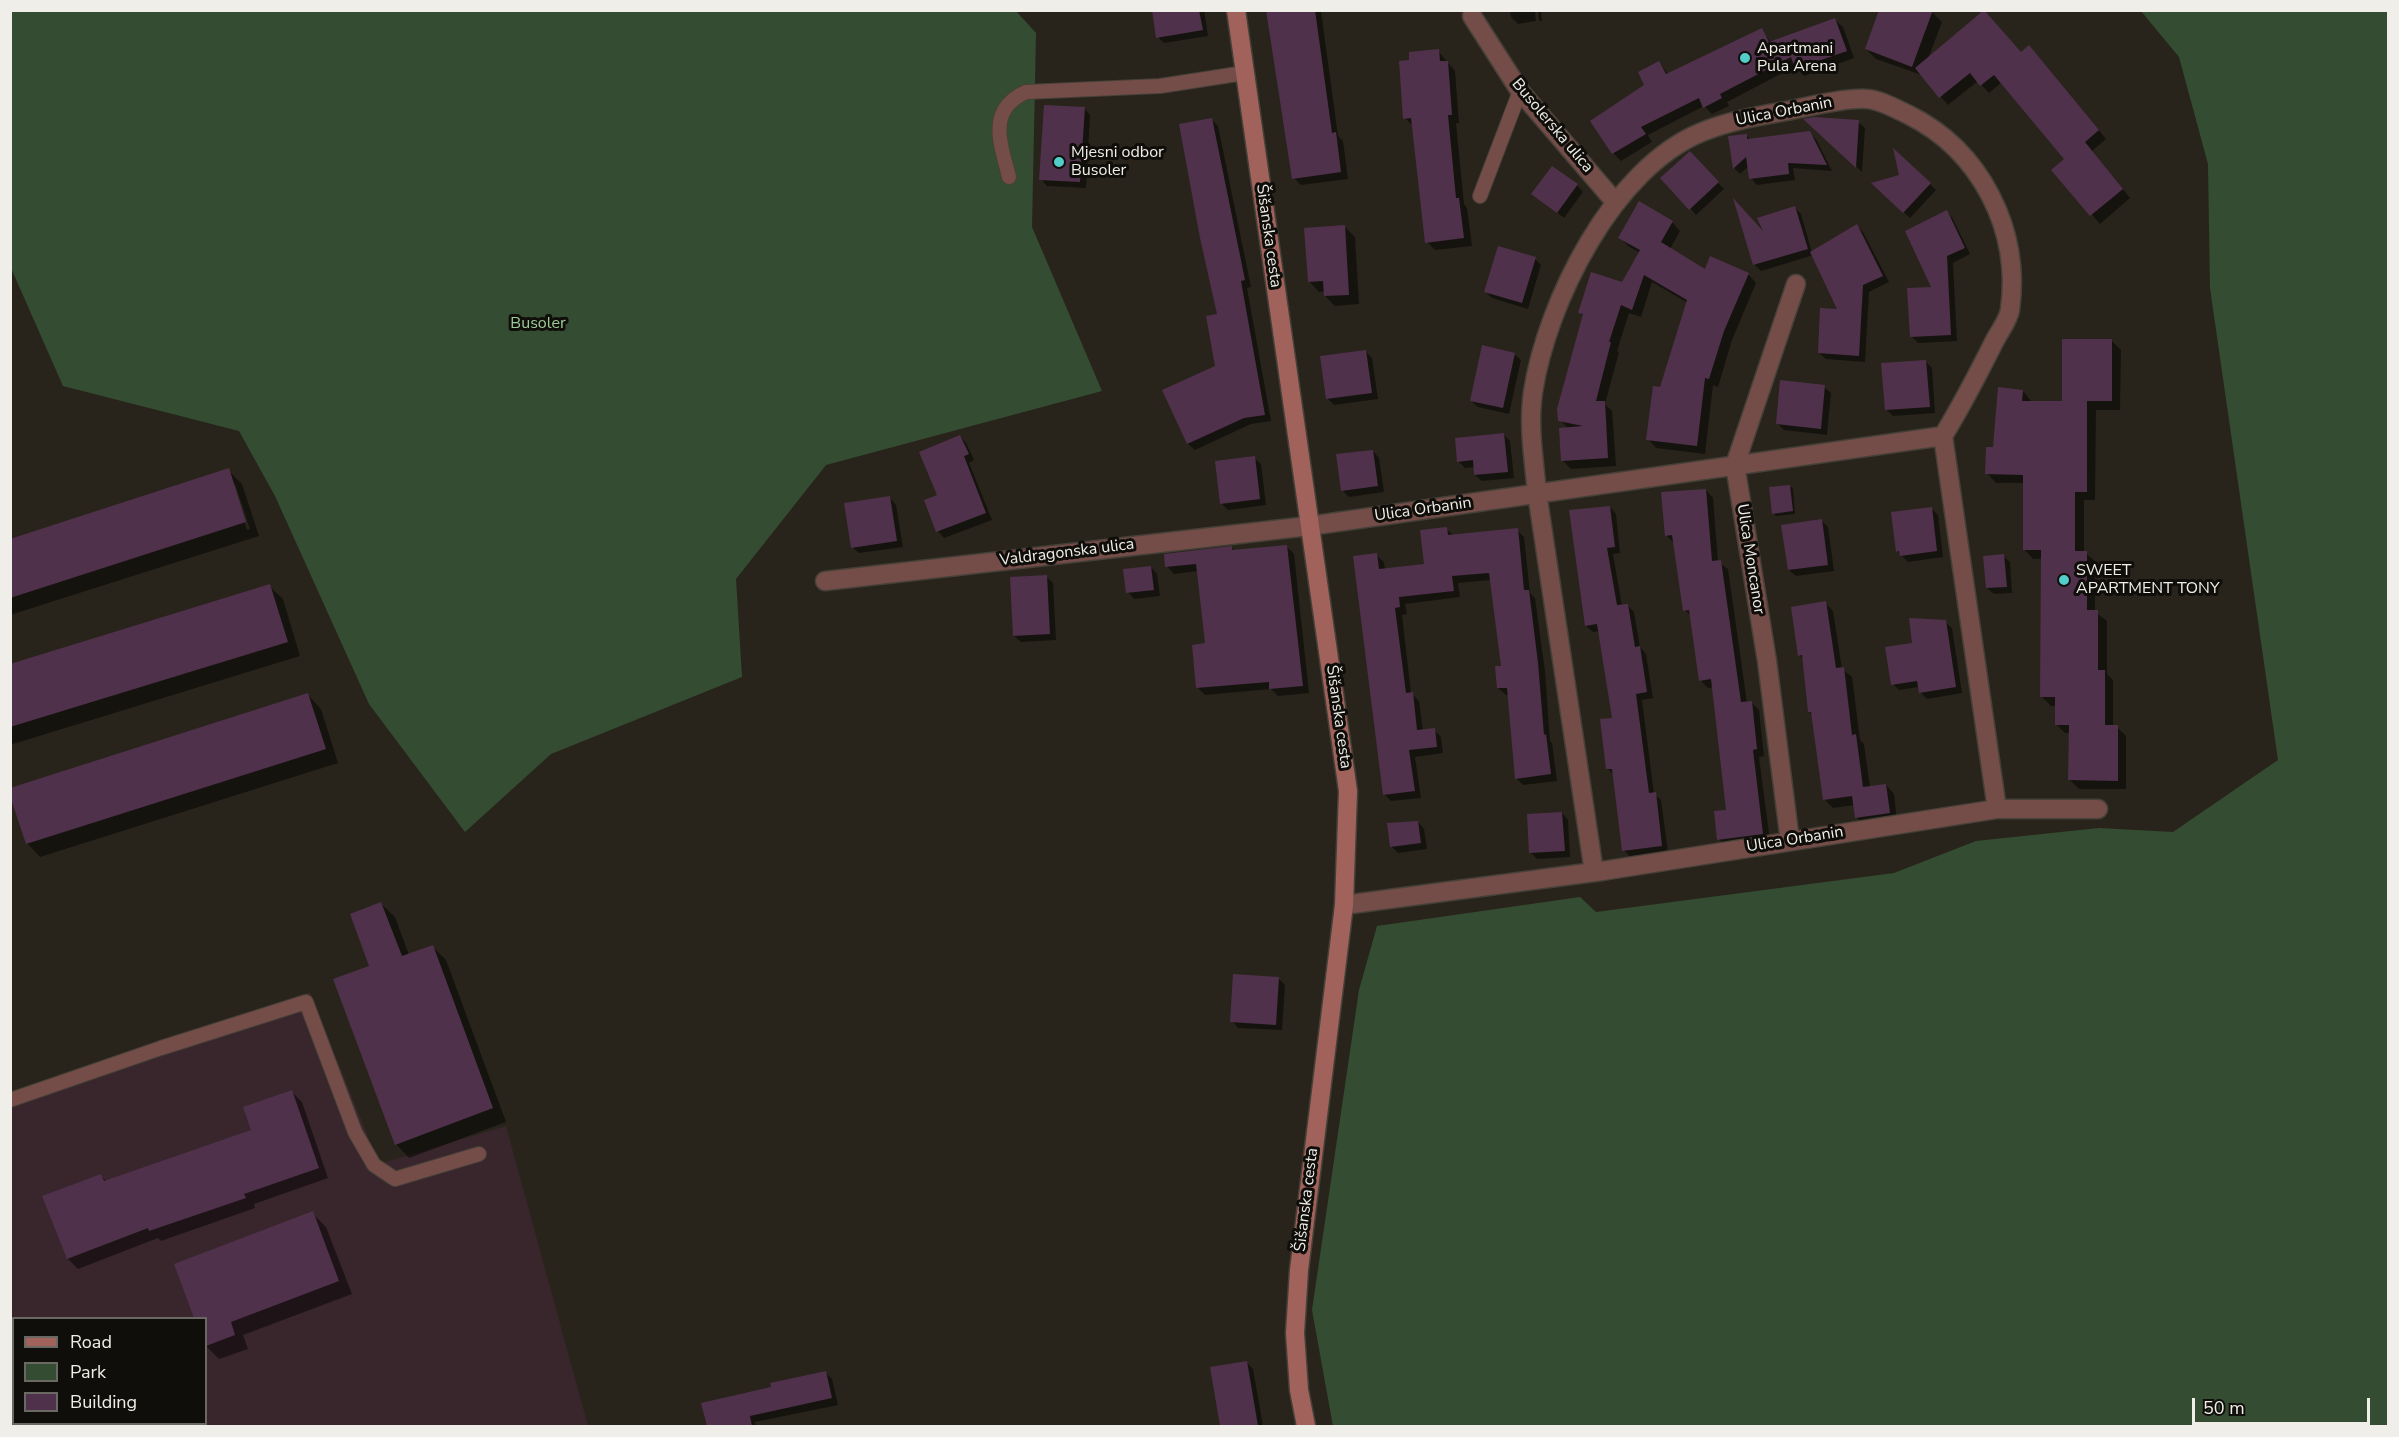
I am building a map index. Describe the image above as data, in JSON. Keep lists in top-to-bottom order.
{
  "streets": {
    "main road": ["Šišanska cesta"],
    "street": [
      "Ulica Orbanin",
      "Busolerska ulica",
      "Valdragonska ulica",
      "Ulica Moncanor"
    ]
  },
  "crossings": [
    ["Ulica Orbanin", "Busolerska ulica"],
    ["Ulica Orbanin", "Šišanska cesta"],
    ["Ulica Orbanin", "Valdragonska ulica"],
    ["Ulica Orbanin", "Ulica Moncanor"],
    ["Šišanska cesta", "Valdragonska ulica"]
  ],
  "parks": ["Busoler"],
  "places": ["Apartmani Pula Arena", "Mjesni odbor Busoler", "SWEET APARTMENT TONY"],
  "legend": ["Road", "Park", "Building"],
  "scale_bar": "50 m"
}
